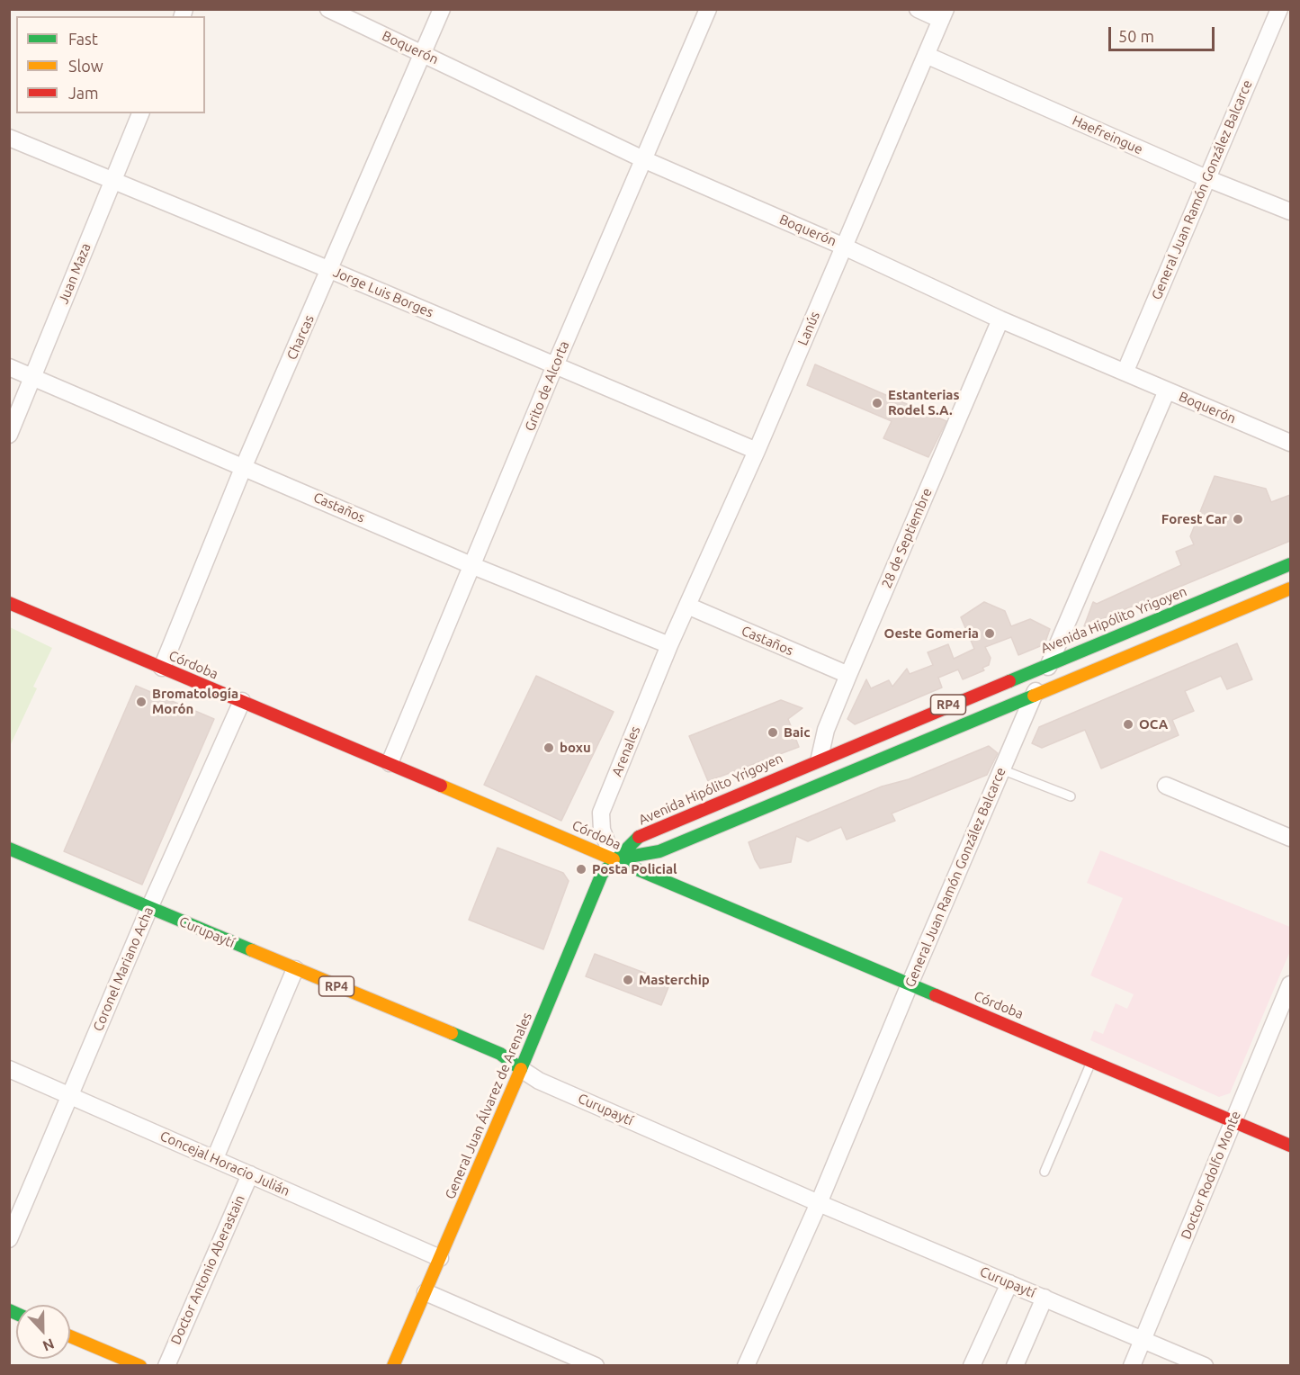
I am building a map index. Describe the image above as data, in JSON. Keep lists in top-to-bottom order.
{
  "streets": {
    "main road": [
      "Avenida Hipólito Yrigoyen",
      "Córdoba",
      "RP4",
      "Curupaytí",
      "General Juan Álvarez de Arenales"
    ],
    "street": [
      "Boquerón",
      "Haefreingue",
      "General Juan Ramón González Balcarce",
      "Juan Maza",
      "Jorge Luis Borges",
      "Lanús",
      "Charcas",
      "Grito de Alcorta",
      "Castaños",
      "28 de Septiembre",
      "Arenales",
      "Coronel Mariano Acha",
      "Concejal Horacio Julián",
      "Doctor Rodolfo Monte",
      "Doctor Antonio Aberastain"
    ]
  },
  "crossings": [
    ["Boquerón", "General Juan Ramón González Balcarce"],
    ["Boquerón", "Lanús"],
    ["Boquerón", "Charcas"],
    ["Boquerón", "Grito de Alcorta"],
    ["Boquerón", "28 de Septiembre"],
    ["Haefreingue", "General Juan Ramón González Balcarce"],
    ["Haefreingue", "Lanús"],
    ["General Juan Ramón González Balcarce", "Avenida Hipólito Yrigoyen"],
    ["General Juan Ramón González Balcarce", "Córdoba"],
    ["General Juan Ramón González Balcarce", "RP4"],
    ["General Juan Ramón González Balcarce", "Curupaytí"],
    ["Juan Maza", "Jorge Luis Borges"],
    ["Juan Maza", "Castaños"],
    ["Jorge Luis Borges", "Lanús"],
    ["Jorge Luis Borges", "Charcas"],
    ["Jorge Luis Borges", "Grito de Alcorta"],
    ["Lanús", "Castaños"],
    ["Lanús", "Arenales"],
    ["Charcas", "Castaños"],
    ["Charcas", "Córdoba"],
    ["Grito de Alcorta", "Castaños"],
    ["Grito de Alcorta", "Córdoba"],
    ["Castaños", "28 de Septiembre"],
    ["Castaños", "Arenales"],
    ["28 de Septiembre", "Avenida Hipólito Yrigoyen"],
    ["Avenida Hipólito Yrigoyen", "Córdoba"],
    ["Avenida Hipólito Yrigoyen", "RP4"],
    ["Avenida Hipólito Yrigoyen", "Arenales"],
    ["Avenida Hipólito Yrigoyen", "General Juan Álvarez de Arenales"],
    ["Córdoba", "RP4"],
    ["Córdoba", "Arenales"],
    ["Córdoba", "Coronel Mariano Acha"],
    ["Córdoba", "General Juan Álvarez de Arenales"],
    ["Córdoba", "Doctor Rodolfo Monte"],
    ["RP4", "Arenales"],
    ["RP4", "General Juan Álvarez de Arenales"],
    ["Arenales", "General Juan Álvarez de Arenales"],
    ["Curupaytí", "Coronel Mariano Acha"],
    ["Curupaytí", "General Juan Álvarez de Arenales"],
    ["Curupaytí", "Doctor Rodolfo Monte"],
    ["Coronel Mariano Acha", "Concejal Horacio Julián"],
    ["General Juan Álvarez de Arenales", "Concejal Horacio Julián"],
    ["Concejal Horacio Julián", "Doctor Antonio Aberastain"]
  ],
  "places": [
    "Estanterias Rodel S.A.",
    "Forest Car",
    "Oeste Gomeria",
    "Bromatología Morón",
    "OCA",
    "Baic",
    "boxu",
    "Posta Policial",
    "Masterchip"
  ],
  "legend": ["Fast", "Slow", "Jam"],
  "scale_bar": "50 m",
  "north": "bottom"
}
